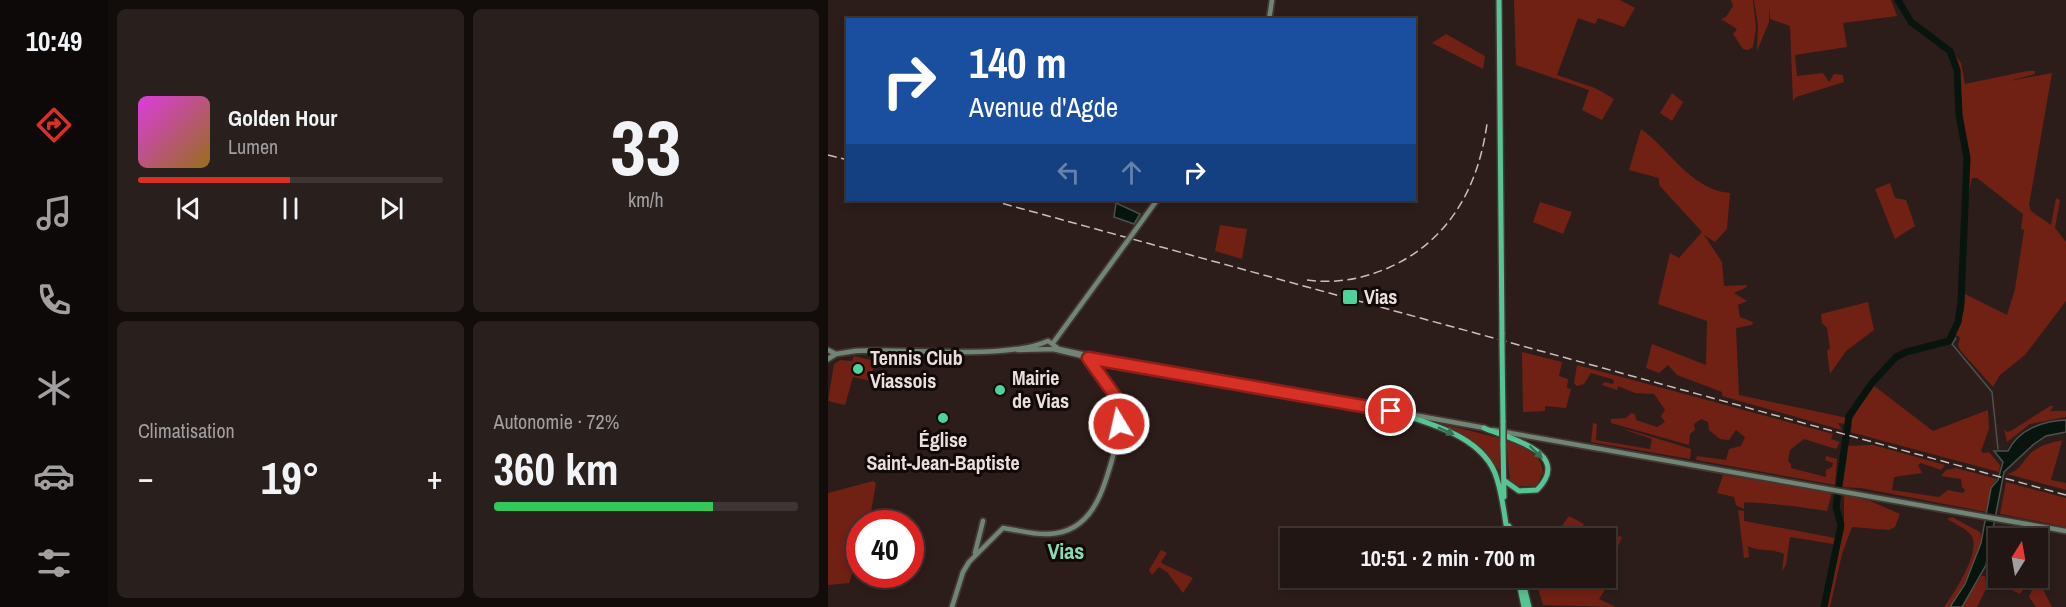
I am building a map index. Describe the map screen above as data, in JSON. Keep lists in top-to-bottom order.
{
  "districts": ["Vias"],
  "places": {
    "transit": ["Vias"],
    "other": ["Tennis Club Viassois", "Mairie de Vias", "Église Saint-Jean-Baptiste"]
  },
  "north": "top",
  "page": {
    "tabs": "10:49",
    "tile": [
      ["33", "km/h"],
      "Climatisation",
      ["Autonomie · 72%", "360 km"]
    ],
    "turn": ["140 m", "Avenue d'Agde"],
    "song": ["Golden Hour", "Lumen"],
    "heat": ["−", "19°", "+"],
    "limit": "40",
    "trip": "10:51 · 2 min · 700 m"
  }
}
